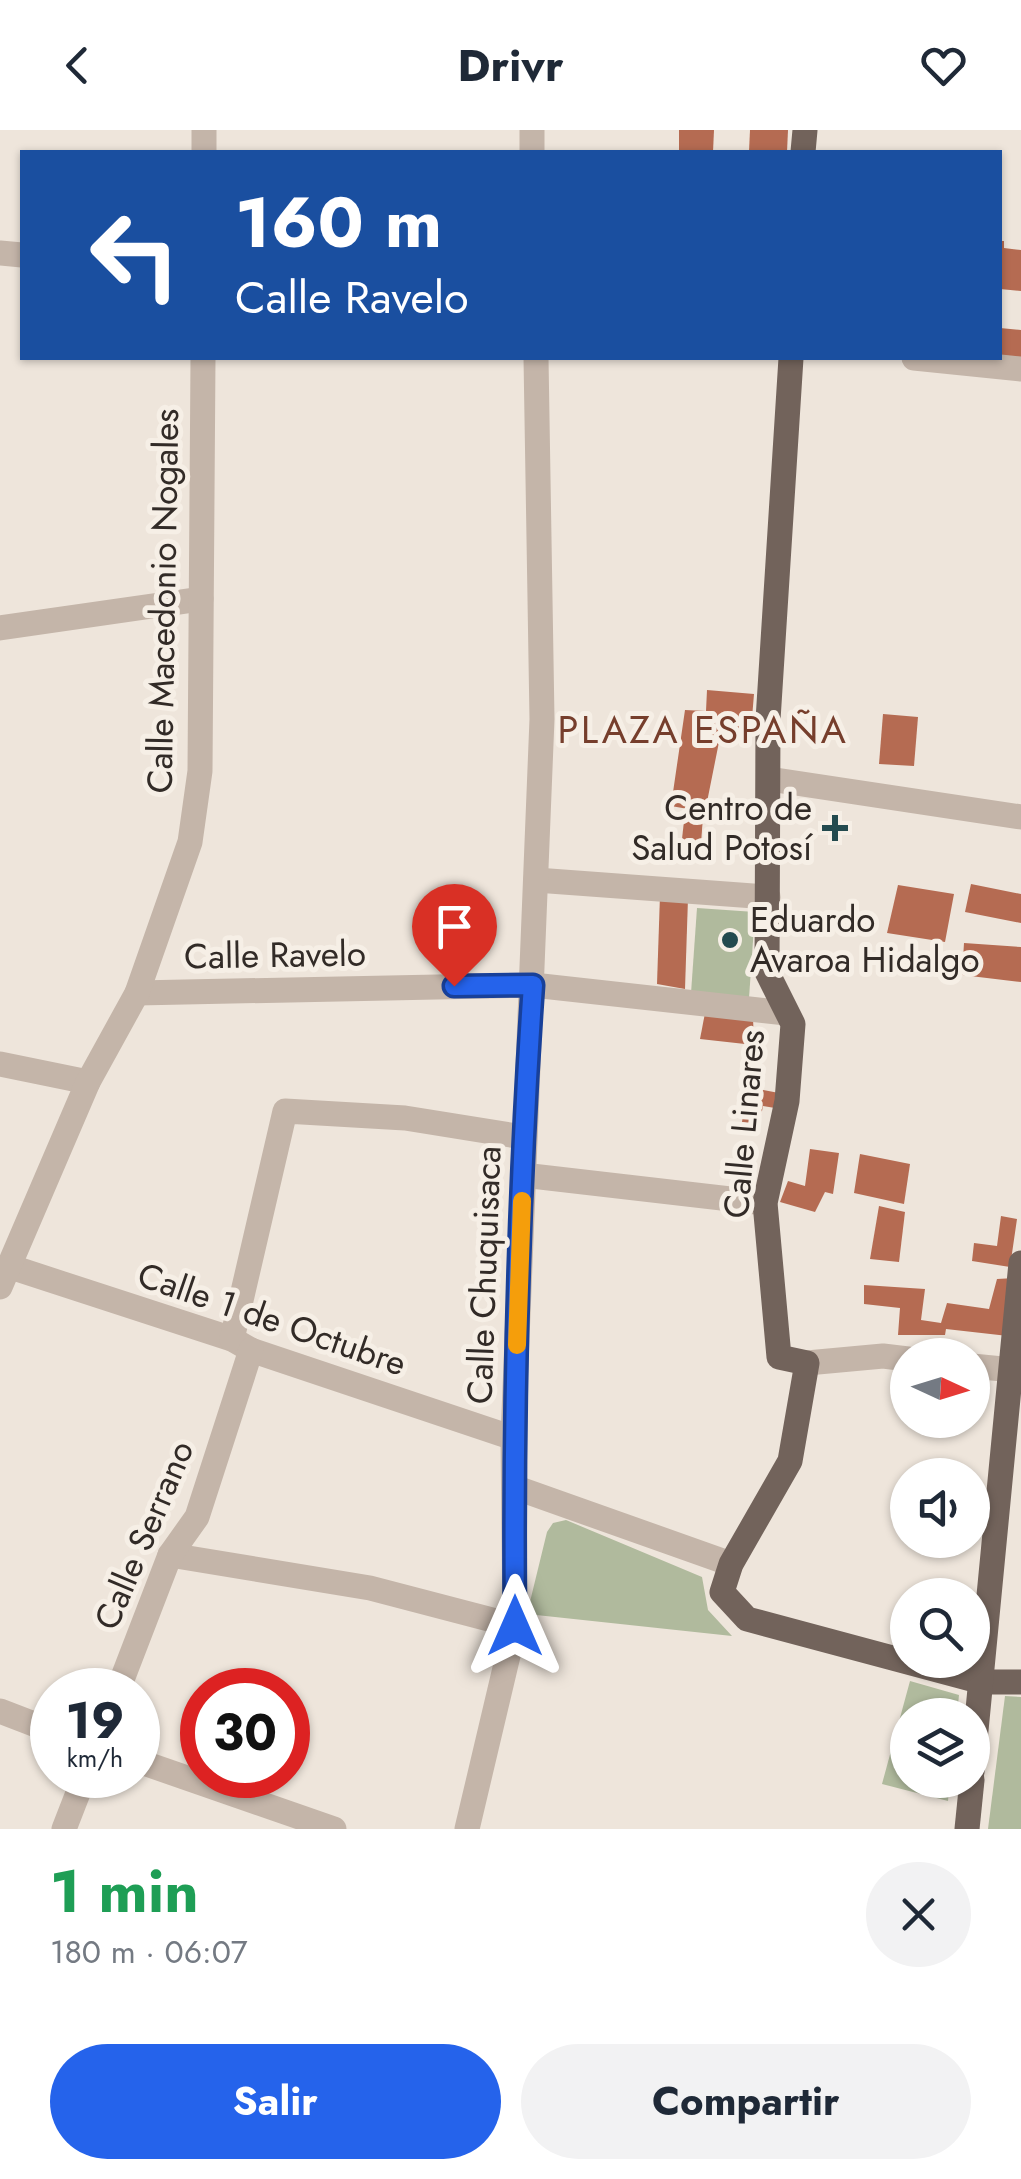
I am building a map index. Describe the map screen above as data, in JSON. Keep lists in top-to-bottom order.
{
  "streets": {
    "main road": ["Calle Linares"],
    "street": [
      "Calle Macedonio Nogales",
      "Calle Ravelo",
      "Calle Chuquisaca",
      "Calle 1 de Octubre",
      "Calle Serrano"
    ]
  },
  "crossings": [
    ["Calle Macedonio Nogales", "Calle Ravelo"],
    ["Calle Macedonio Nogales", "Calle 1 de Octubre"],
    ["Calle Ravelo", "Calle Linares"],
    ["Calle Ravelo", "Calle Chuquisaca"],
    ["Calle Chuquisaca", "Calle 1 de Octubre"],
    ["Calle Chuquisaca", "Calle Serrano"],
    ["Calle 1 de Octubre", "Calle Serrano"]
  ],
  "districts": ["PLAZA ESPAÑA"],
  "places": {
    "health": ["Centro de Salud Potosí"],
    "other": ["Eduardo Avaroa Hidalgo"]
  },
  "north": "right",
  "page": {
    "header": "Drivr",
    "turn": ["160 m", "Calle Ravelo"],
    "speed": "19 km/h",
    "limit": "30",
    "heading": ["1 min", "180 m · 06:07"],
    "buttons": ["Salir", "Compartir"]
  }
}
